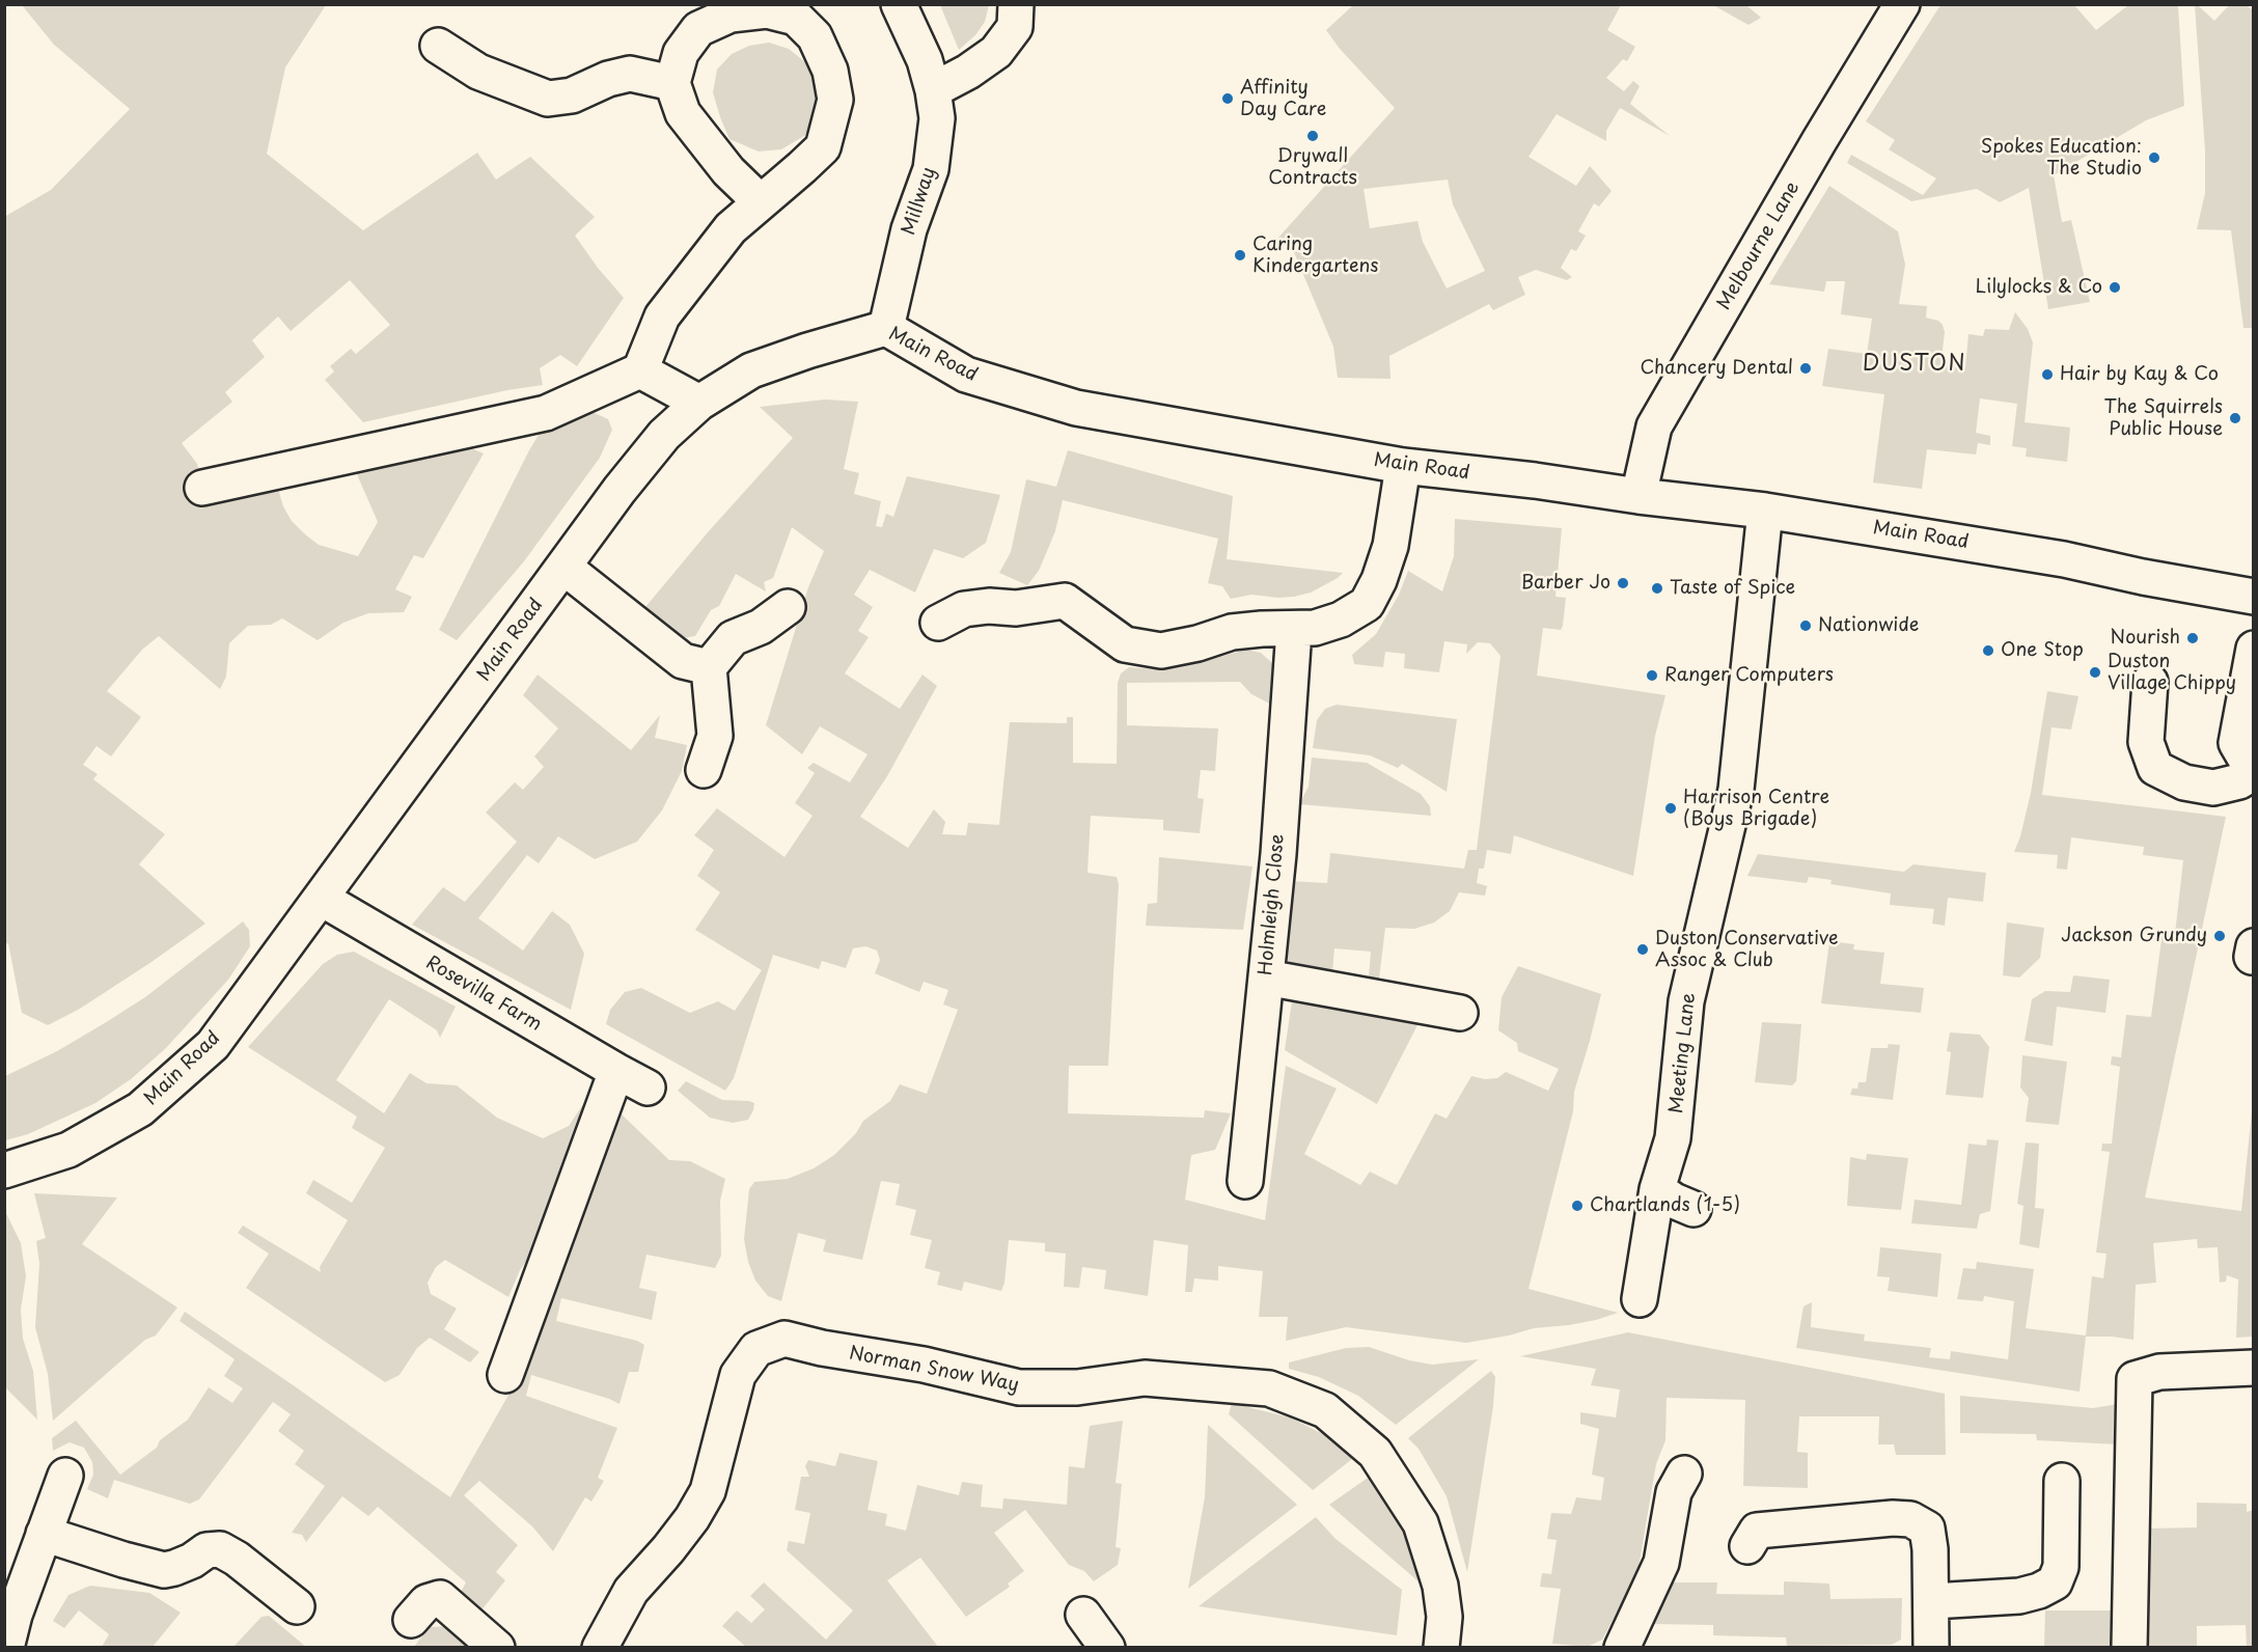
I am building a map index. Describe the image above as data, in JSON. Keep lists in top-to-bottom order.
{
  "streets": {
    "street": [
      "Millway",
      "Melbourne Lane",
      "Main Road",
      "Holmleigh Close",
      "Rosevilla Farm",
      "Meeting Lane",
      "Norman Snow Way"
    ]
  },
  "crossings": [
    ["Millway", "Main Road"],
    ["Melbourne Lane", "Main Road"],
    ["Main Road", "Rosevilla Farm"],
    ["Main Road", "Meeting Lane"]
  ],
  "districts": ["DUSTON"],
  "places": [
    "Affinity Day Care",
    "Drywall Contracts",
    "Spokes Education: The Studio",
    "Caring Kindergartens",
    "Lilylocks & Co",
    "Chancery Dental",
    "Hair by Kay & Co",
    "The Squirrels Public House",
    "Barber Jo",
    "Taste of Spice",
    "Nationwide",
    "Nourish",
    "One Stop",
    "Duston Village Chippy",
    "Ranger Computers",
    "Harrison Centre (Boys Brigade)",
    "Jackson Grundy",
    "Duston Conservative Assoc & Club",
    "Chartlands (1-5)"
  ]
}
